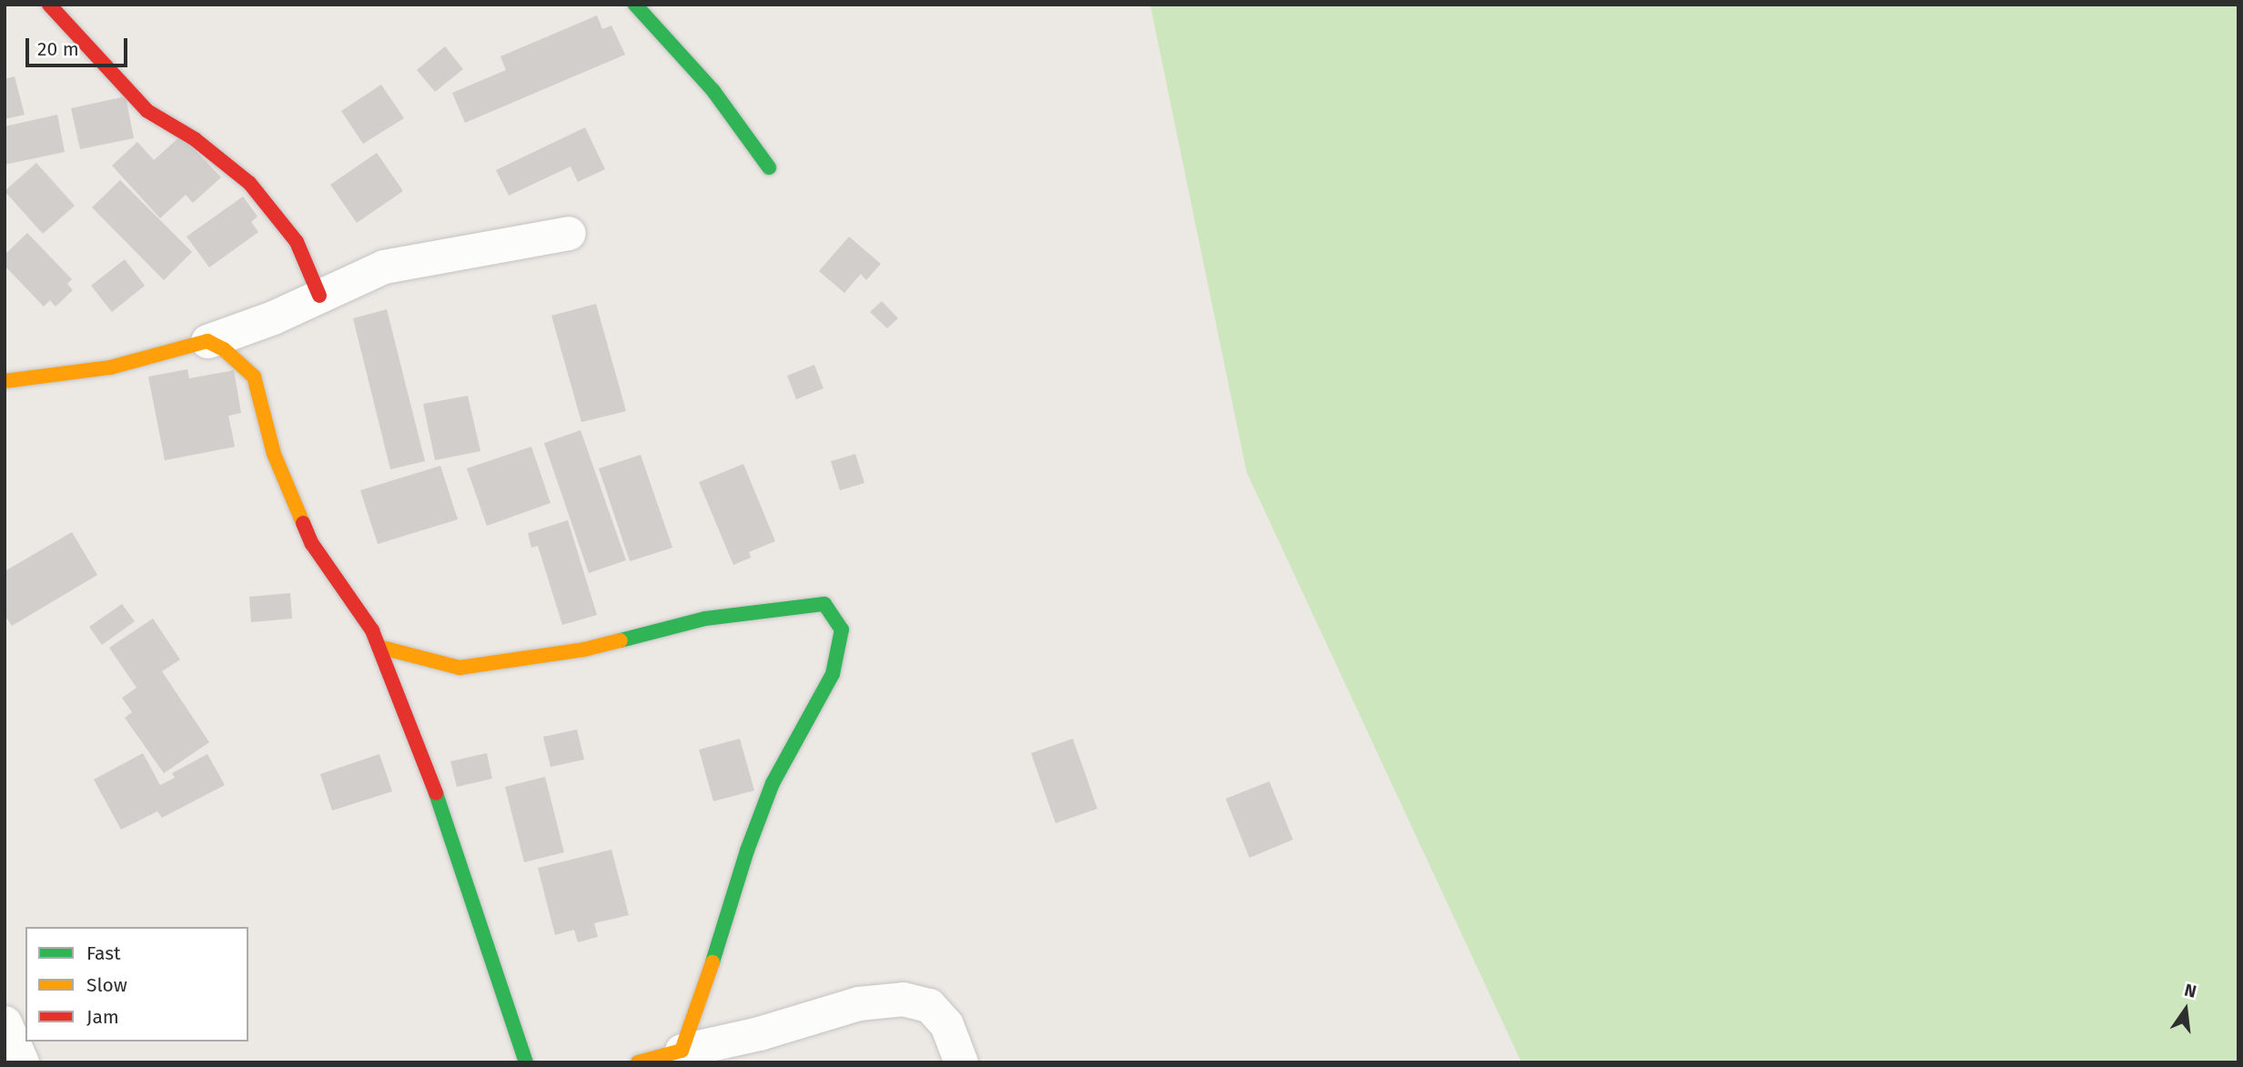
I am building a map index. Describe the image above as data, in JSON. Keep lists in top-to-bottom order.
{
  "legend": ["Fast", "Slow", "Jam"],
  "scale_bar": "20 m",
  "north": "top"
}
